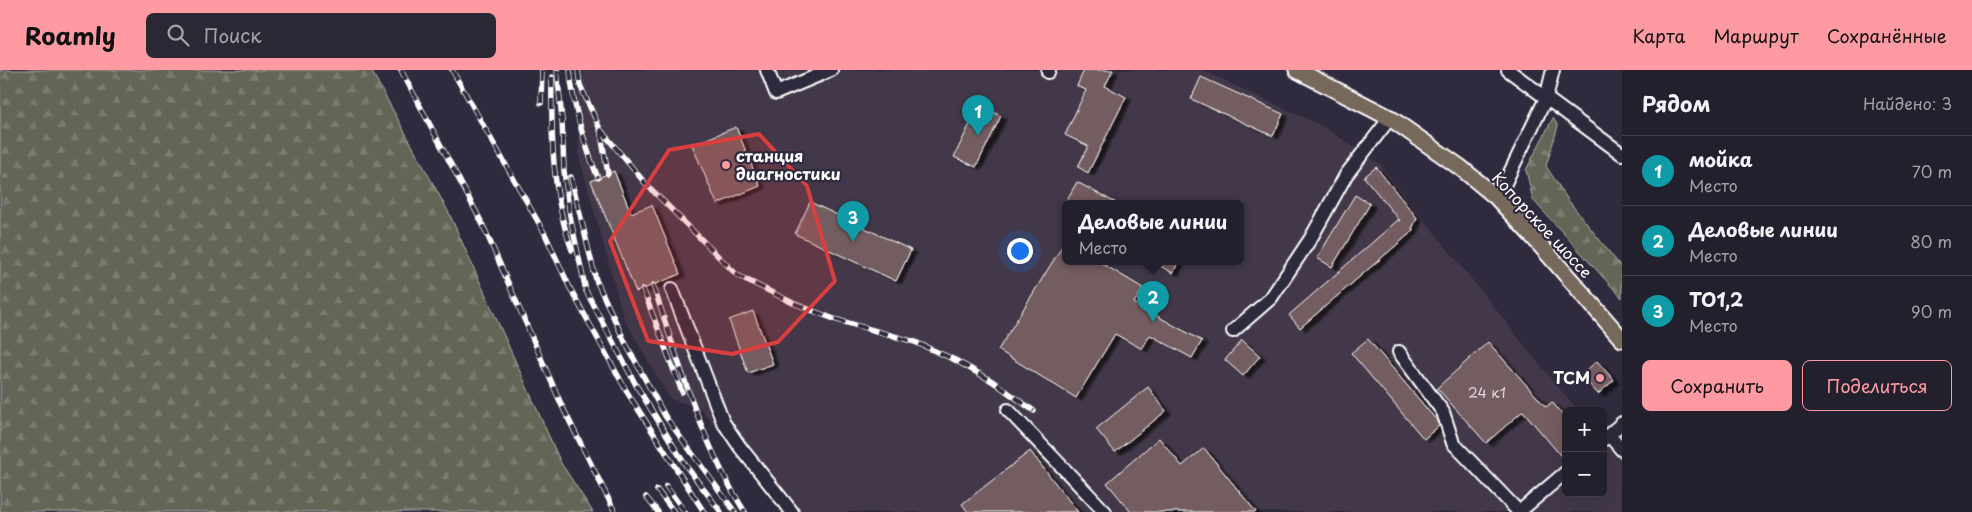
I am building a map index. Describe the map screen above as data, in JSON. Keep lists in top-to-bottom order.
{
  "streets": {
    "main road": ["Копорское шоссе"]
  },
  "places": ["станция диагностики", "ТСМ"],
  "house_numbers": ["24 к1"],
  "page": {
    "header": "Roamly",
    "search": "Поиск",
    "nav": ["Карта", "Маршрут", "Сохранённые"],
    "heading": ["Рядом", "Найдено: 3"],
    "pins": ["1", "3", "2"],
    "list": [
      {
        "mark": "1",
        "name": "мойка",
        "note": "Место",
        "value": "70 m"
      },
      {
        "mark": "2",
        "name": "Деловые линии",
        "note": "Место",
        "value": "80 m"
      },
      {
        "mark": "3",
        "name": "ТО1,2",
        "note": "Место",
        "value": "90 m"
      }
    ],
    "popup": ["Деловые линии", "Место"],
    "buttons": ["Сохранить", "Поделиться"],
    "map_buttons": ["+", "−"]
  }
}
